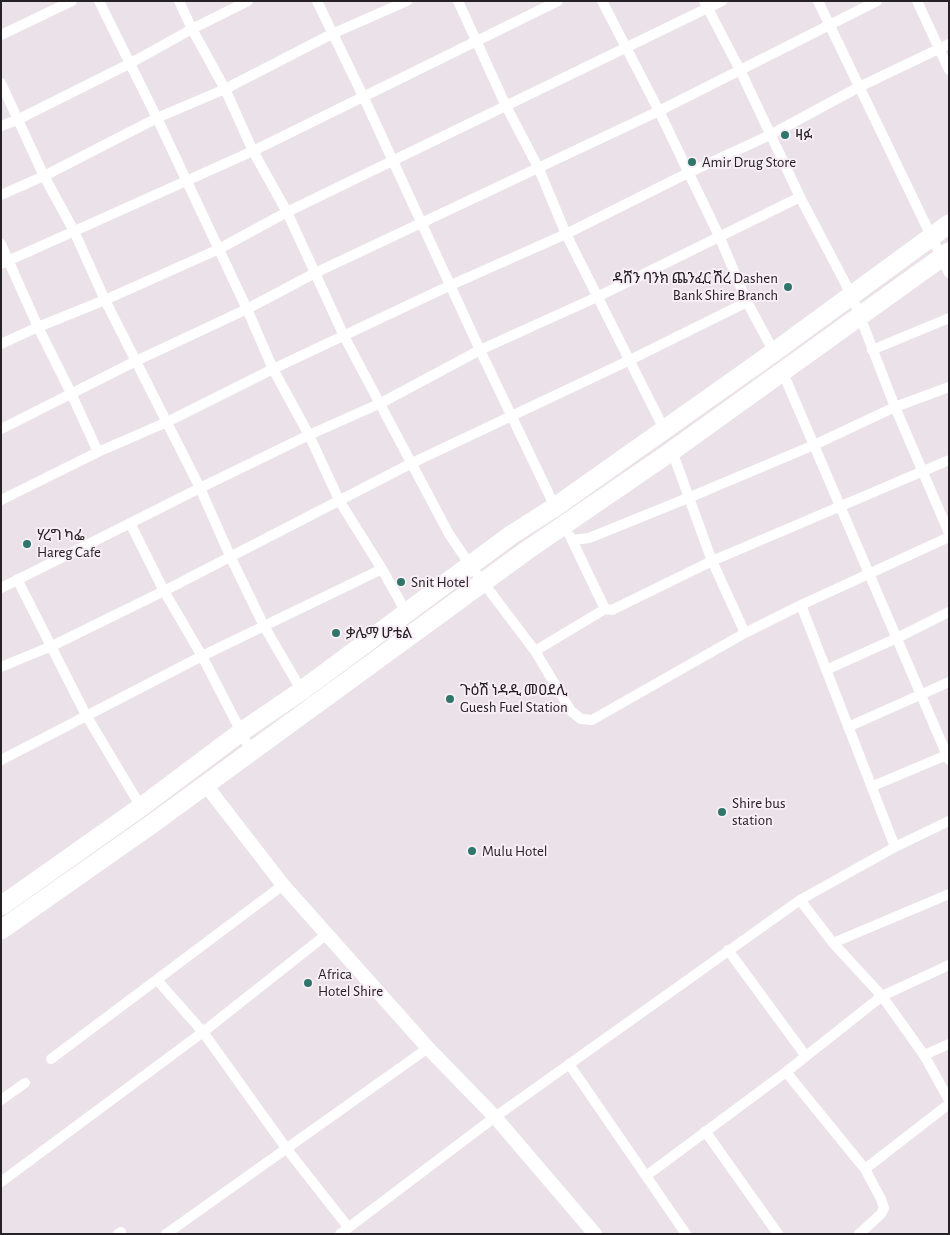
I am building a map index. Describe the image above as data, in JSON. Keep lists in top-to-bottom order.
{
  "places": [
    "ዛፉ",
    "Amir Drug Store",
    "ዳሸን ባንክ ጨንፈር ሽረ Dashen Bank Shire Branch",
    "ሃረግ ካፌ Hareg Cafe",
    "Snit Hotel",
    "ቃሌማ ሆቴል",
    "ጉዕሽ ነዳዲ መዐደሊ Guesh Fuel Station",
    "Shire bus station",
    "Mulu Hotel",
    "Africa Hotel Shire"
  ]
}
